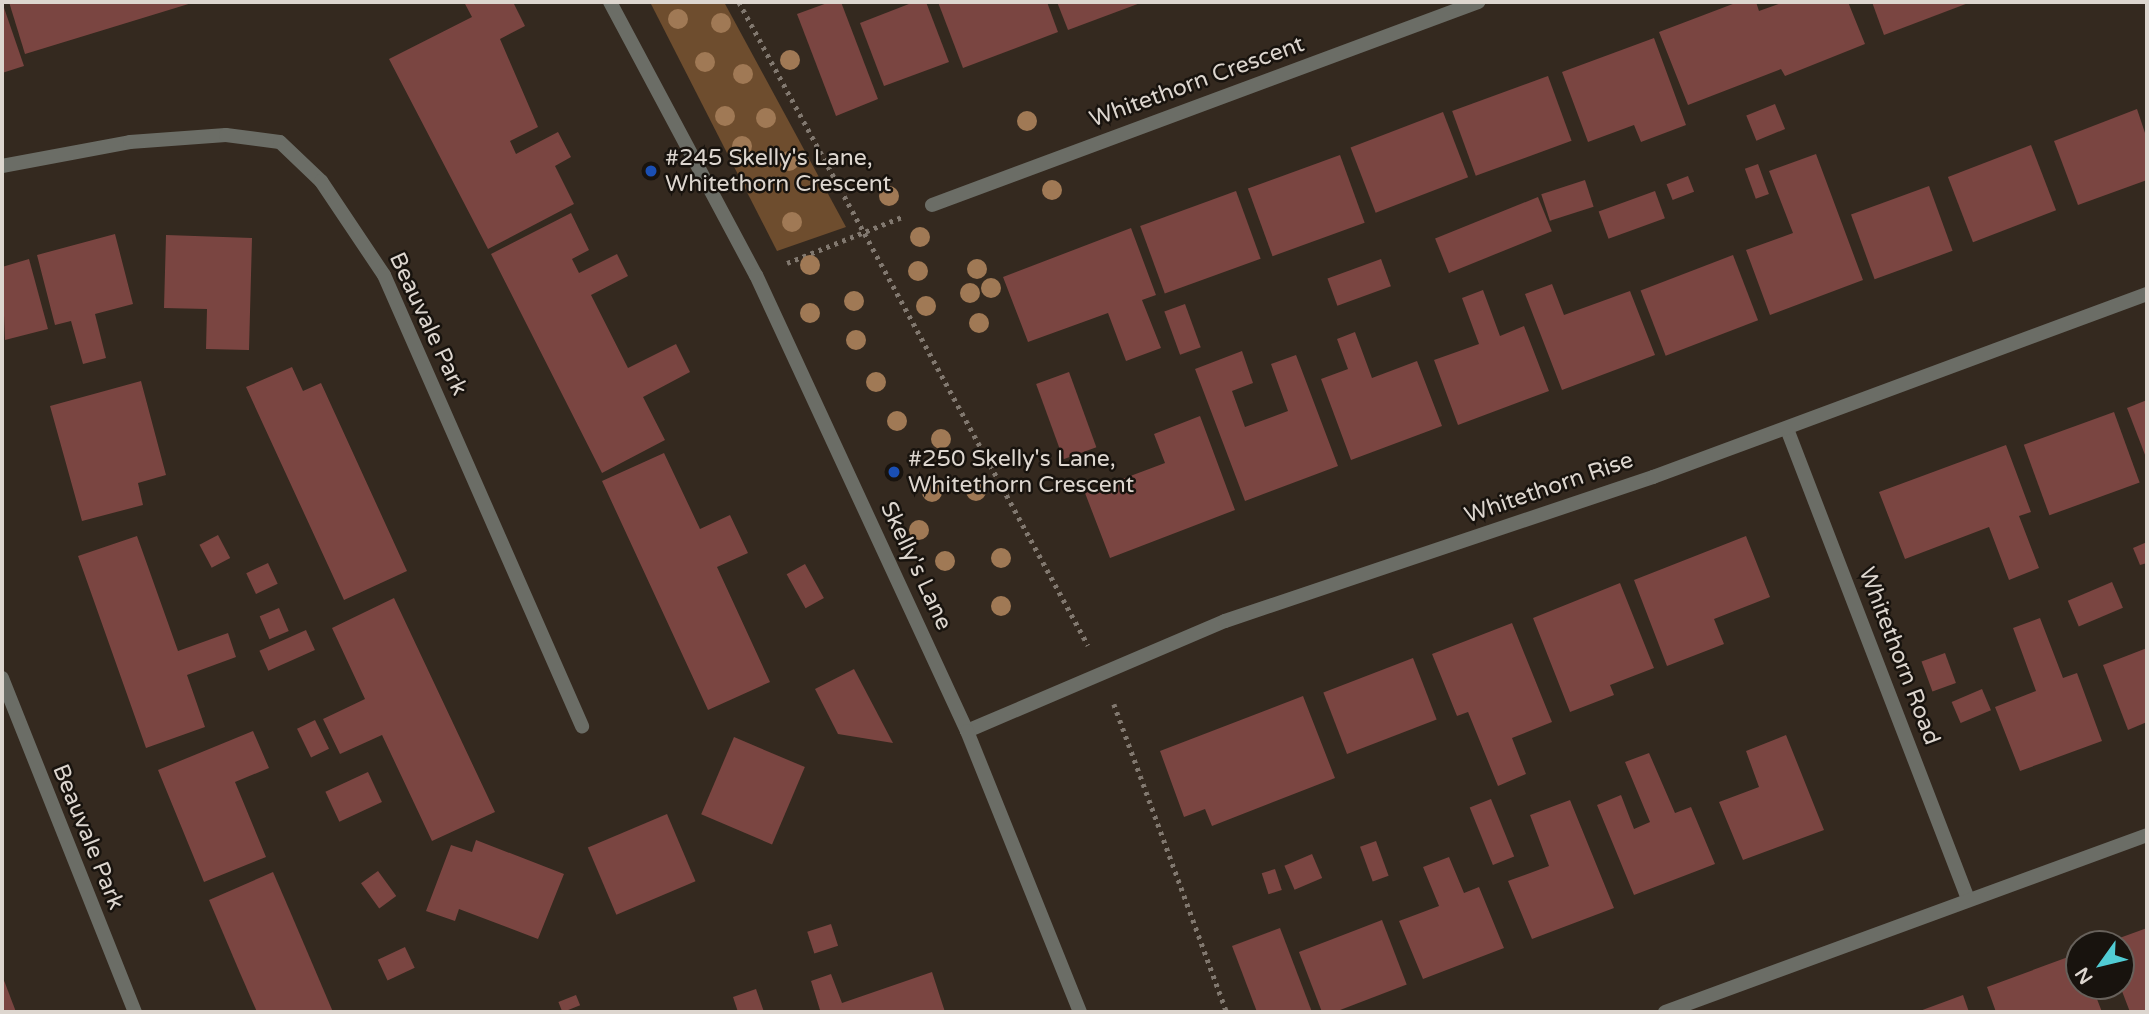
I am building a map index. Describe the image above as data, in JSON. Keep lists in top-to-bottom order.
{
  "streets": {
    "street": [
      "Whitethorn Crescent",
      "Beauvale Park",
      "Whitethorn Rise",
      "Skelly's Lane",
      "Whitethorn Road"
    ]
  },
  "crossings": [
    ["Whitethorn Rise", "Skelly's Lane"],
    ["Whitethorn Rise", "Whitethorn Road"]
  ],
  "places": ["#245 Skelly's Lane, Whitethorn Crescent", "#250 Skelly's Lane, Whitethorn Crescent"],
  "north": "bottom left"
}
